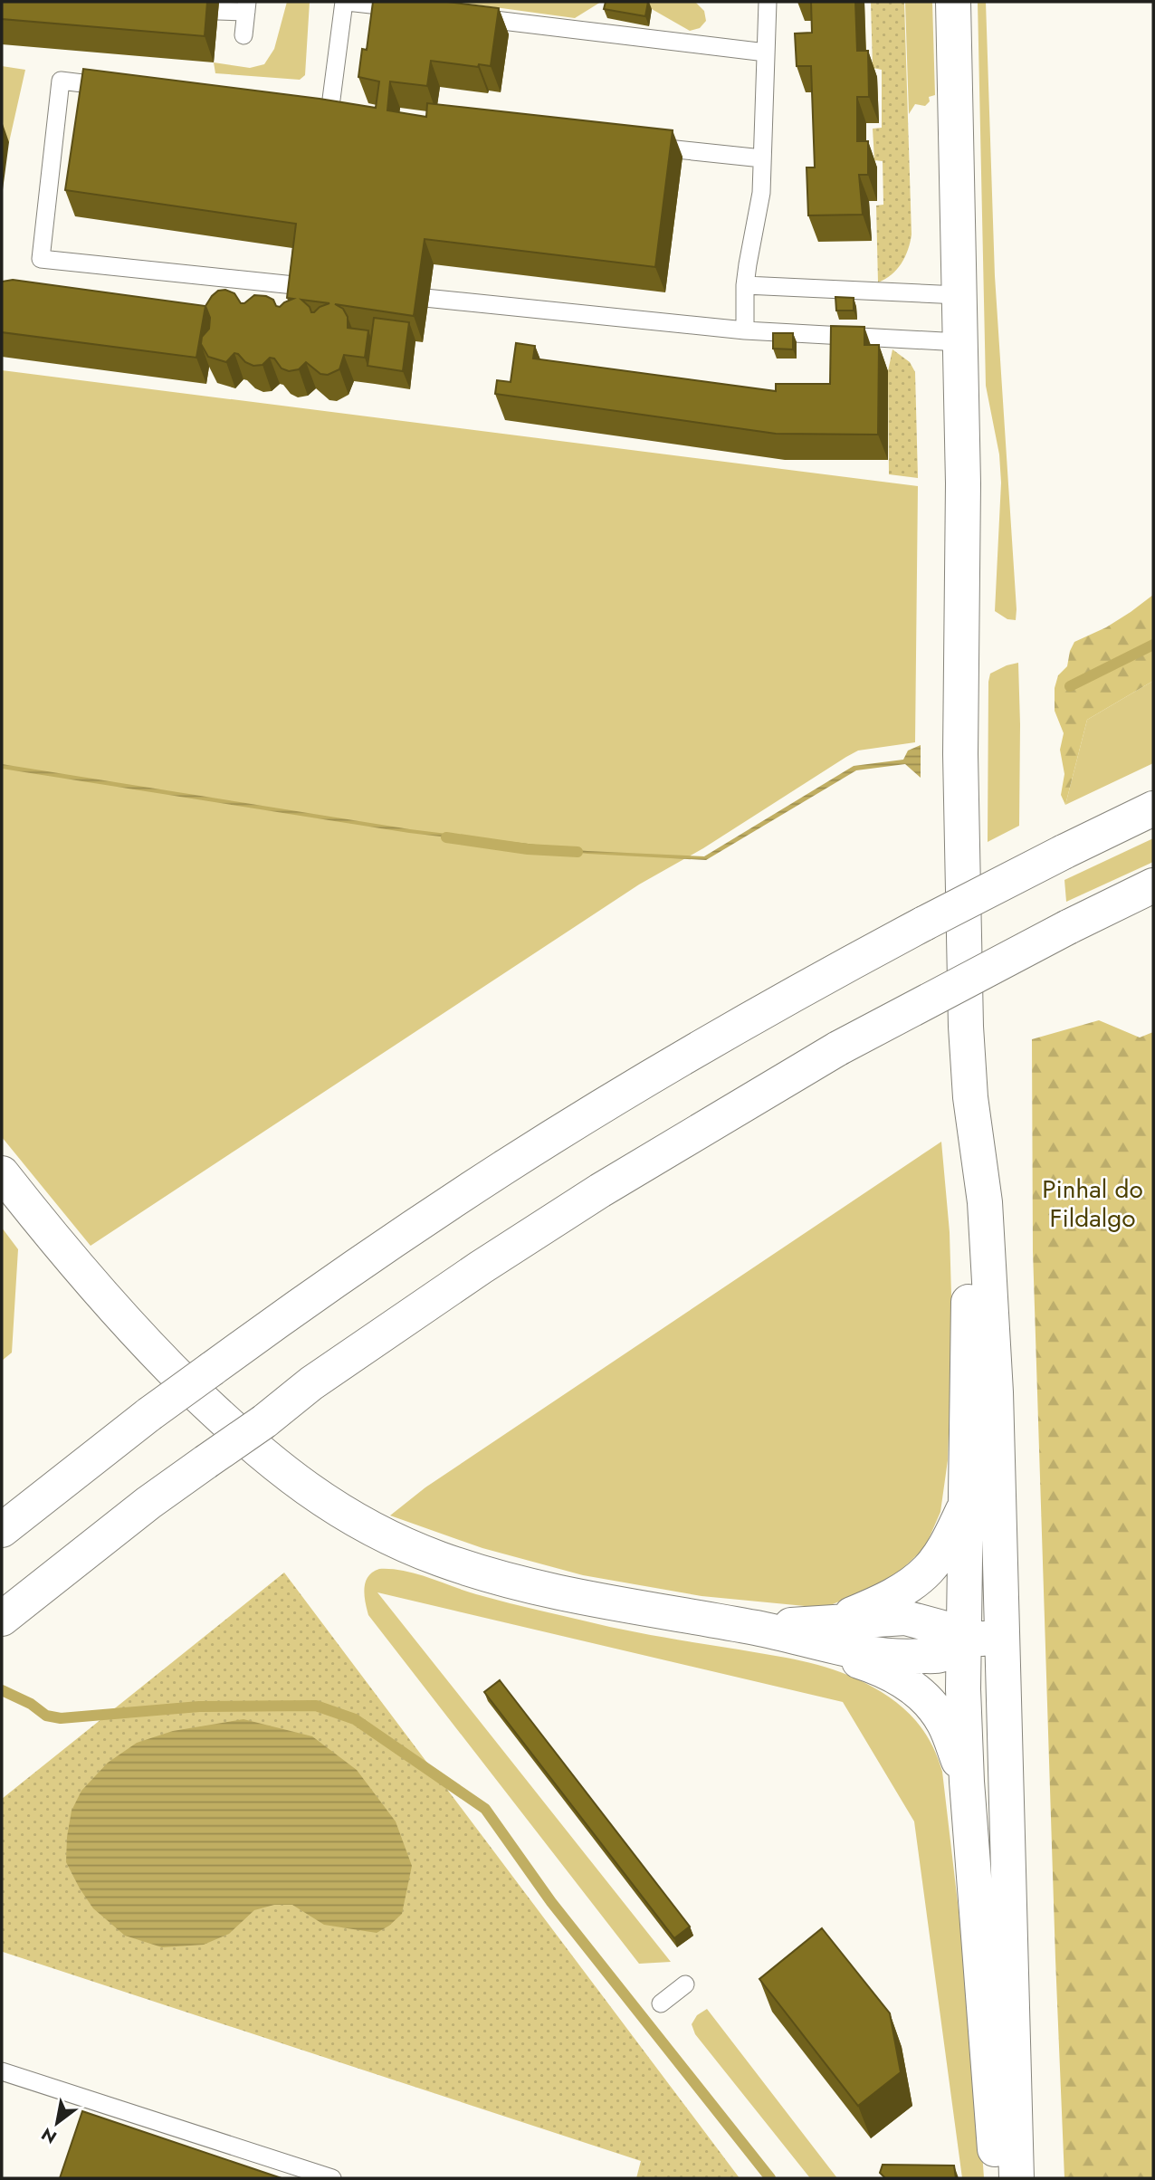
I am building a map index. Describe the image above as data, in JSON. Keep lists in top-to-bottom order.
{
  "parks": ["Pinhal do Fildalgo"],
  "north": "bottom left"
}
